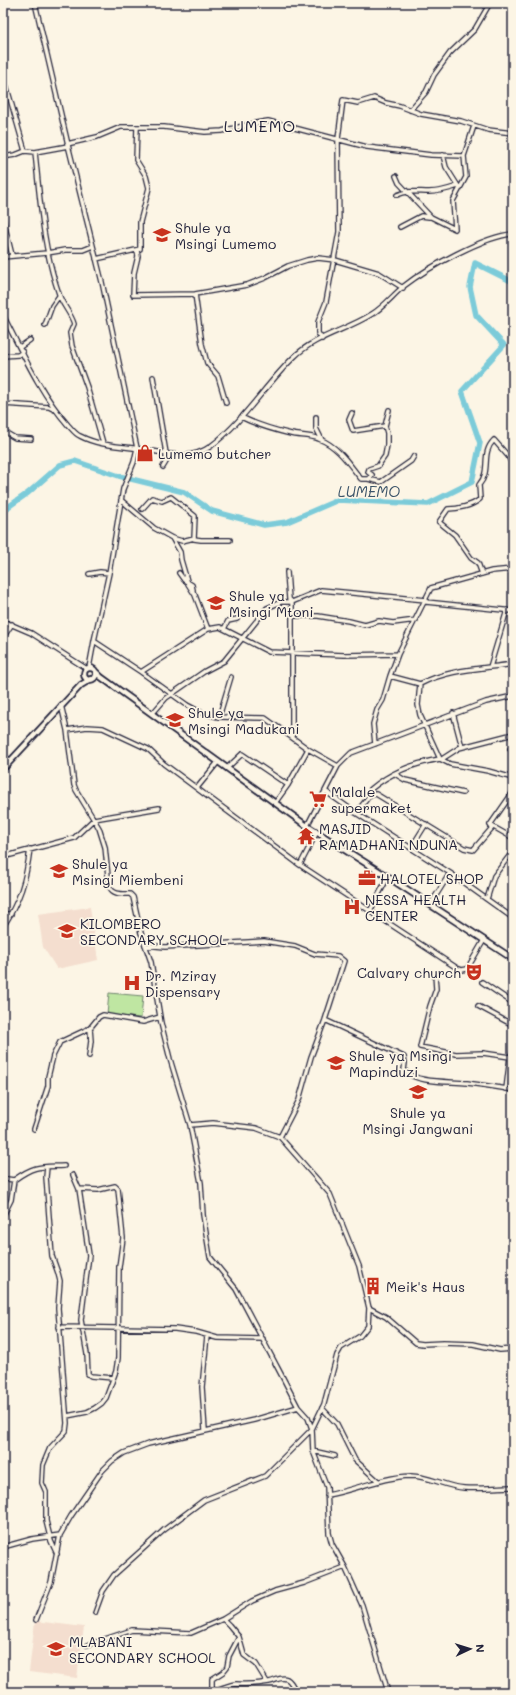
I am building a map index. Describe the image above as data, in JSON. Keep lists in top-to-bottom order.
{
  "districts": ["LUMEMO"],
  "water": ["LUMEMO"],
  "places": {
    "school or university": [
      "Shule ya Msingi Lumemo",
      "Shule ya Msingi Mtoni",
      "Shule ya Msingi Madukani",
      "Shule ya Msingi Miembeni",
      "KILOMBERO SECONDARY SCHOOL",
      "Shule ya Msingi Mapinduzi",
      "Shule ya Msingi Jangwani",
      "MLABANI SECONDARY SCHOOL"
    ],
    "shop": ["Lumemo butcher"],
    "supermarket": ["Malale supermaket"],
    "temple": ["MASJID RAMADHANI NDUNA"],
    "office": ["HALOTEL SHOP"],
    "hospital": ["NESSA HEALTH CENTER", "Dr. Mziray Dispensary"],
    "theatre": ["Calvary church"],
    "building": ["Meik's Haus"]
  },
  "north": "right"
}
